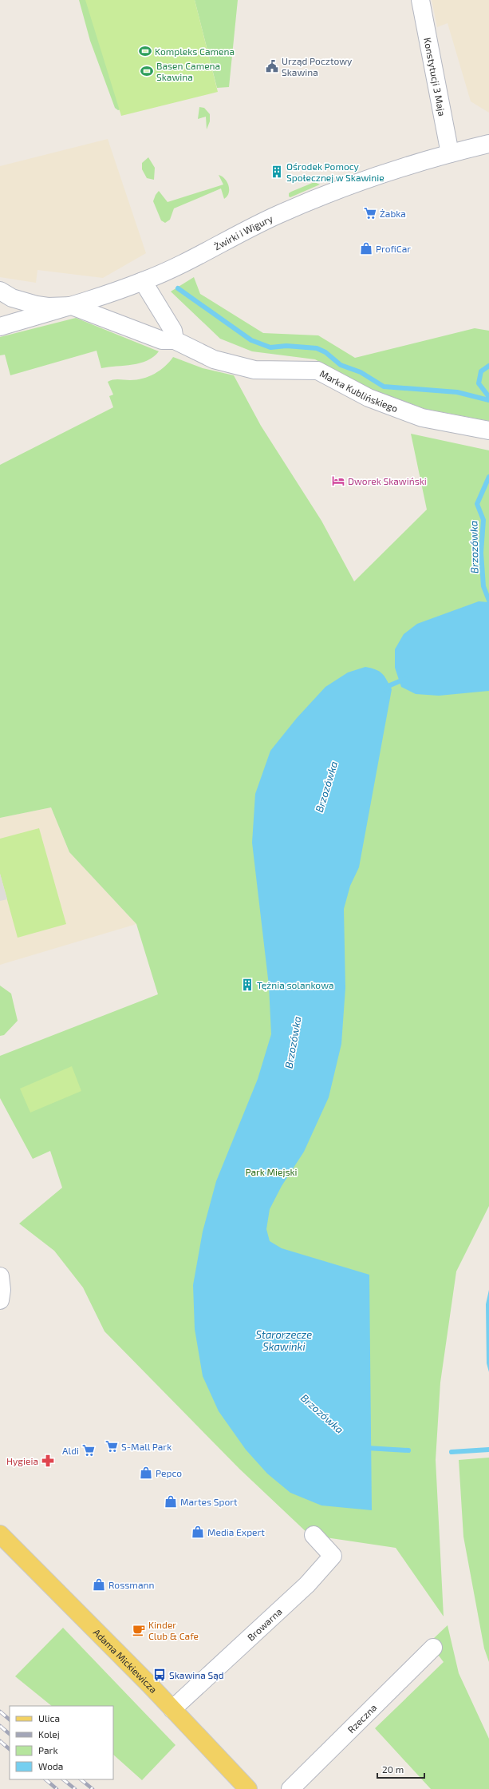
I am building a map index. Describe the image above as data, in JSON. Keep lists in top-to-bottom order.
{
  "streets": {
    "main road": ["Adama Mickiewicza"],
    "street": [
      "Konstytucji 3 Maja",
      "Żwirki i Wigury",
      "Marka Kublińskiego",
      "Browarna",
      "Rzeczna"
    ]
  },
  "crossings": [
    ["Konstytucji 3 Maja", "Żwirki i Wigury"],
    ["Żwirki i Wigury", "Marka Kublińskiego"],
    ["Browarna", "Adama Mickiewicza"]
  ],
  "water": ["Brzozówka", "Starorzecze Skawinki"],
  "parks": ["Park Miejski"],
  "places": {
    "sports": ["Kompleks Camena", "Basen Camena Skawina"],
    "public building": ["Urząd Pocztowy Skawina"],
    "building": ["Ośrodek Pomocy Społecznej w Skawinie", "Tężnia solankowa"],
    "supermarket": ["Żabka", "S-Mall Park", "Aldi"],
    "shop": [
      "ProfiCar",
      "Pepco",
      "Martes Sport",
      "Media Expert",
      "Rossmann"
    ],
    "hotel": ["Dworek Skawiński"],
    "pharmacy": ["Hygieia"],
    "cafe": ["Kinder Club & Cafe"],
    "bus stop": ["Skawina Sąd"]
  },
  "legend": [
    "Ulica",
    "Kolej",
    "Park",
    "Woda"
  ],
  "scale_bar": "20 m"
}
